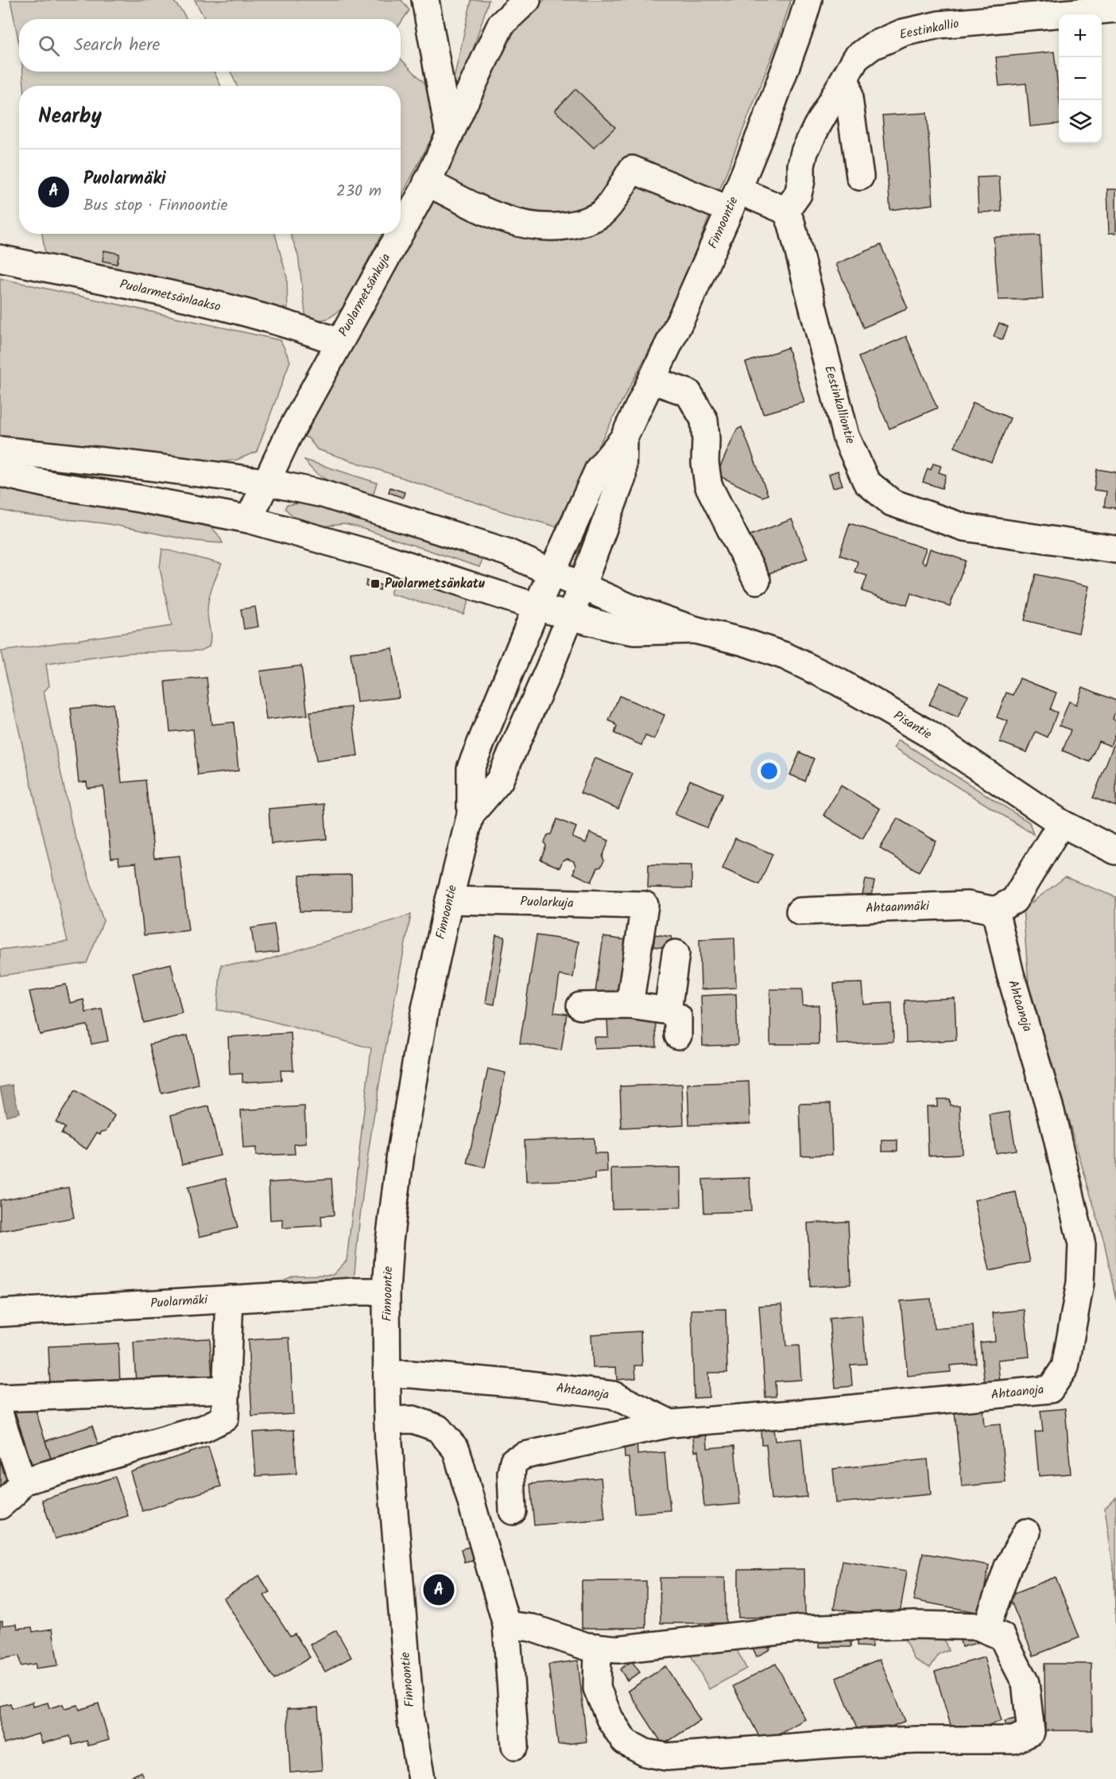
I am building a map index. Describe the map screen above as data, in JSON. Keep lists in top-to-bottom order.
{
  "streets": {
    "street": [
      "Eestinkallio",
      "Finnoontie",
      "Puolarmetsänkuja",
      "Puolarmetsänlaakso",
      "Eestinkalliontie",
      "Pisantie",
      "Puolarkuja",
      "Ahtaanmäki",
      "Ahtaanoja",
      "Puolarmäki"
    ]
  },
  "crossings": [
    ["Eestinkallio", "Eestinkalliontie"],
    ["Finnoontie", "Pisantie"],
    ["Finnoontie", "Puolarkuja"],
    ["Finnoontie", "Ahtaanoja"],
    ["Finnoontie", "Puolarmäki"],
    ["Puolarmetsänkuja", "Puolarmetsänlaakso"],
    ["Ahtaanmäki", "Ahtaanoja"]
  ],
  "places": {
    "transit": ["Puolarmetsänkatu"]
  },
  "page": {
    "map_buttons": ["+", "−"],
    "search": "Search here",
    "heading": "Nearby",
    "list": [
      {
        "mark": "A",
        "name": "Puolarmäki",
        "note": "Bus stop · Finnoontie",
        "value": "230 m"
      }
    ],
    "pins": "A"
  }
}
